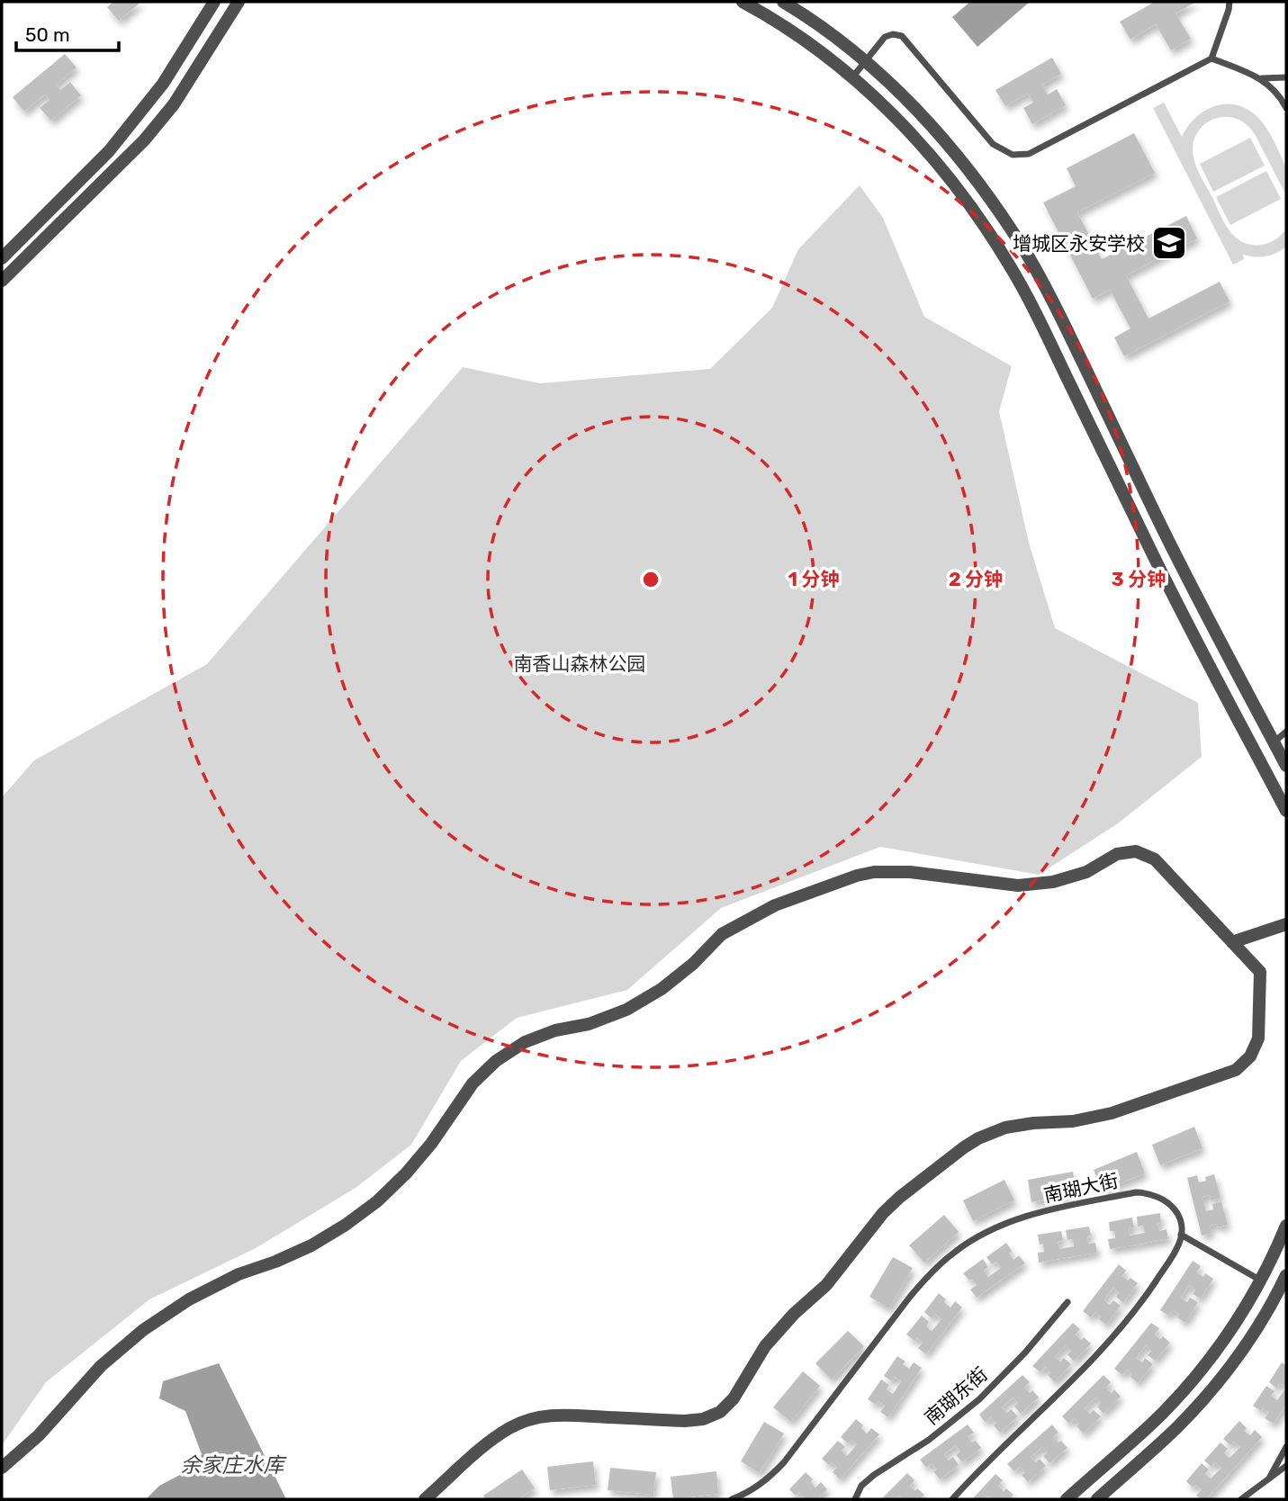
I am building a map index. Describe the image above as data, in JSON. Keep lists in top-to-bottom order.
{
  "streets": {
    "lane": ["南瑚大街", "南瑚东街"]
  },
  "water": ["余家庄水库"],
  "parks": ["南香山森林公园"],
  "places": {
    "school or university": ["增城区永安学校"]
  },
  "scale_bar": "50 m",
  "rings": ["1 分钟", "2 分钟", "3 分钟"]
}
